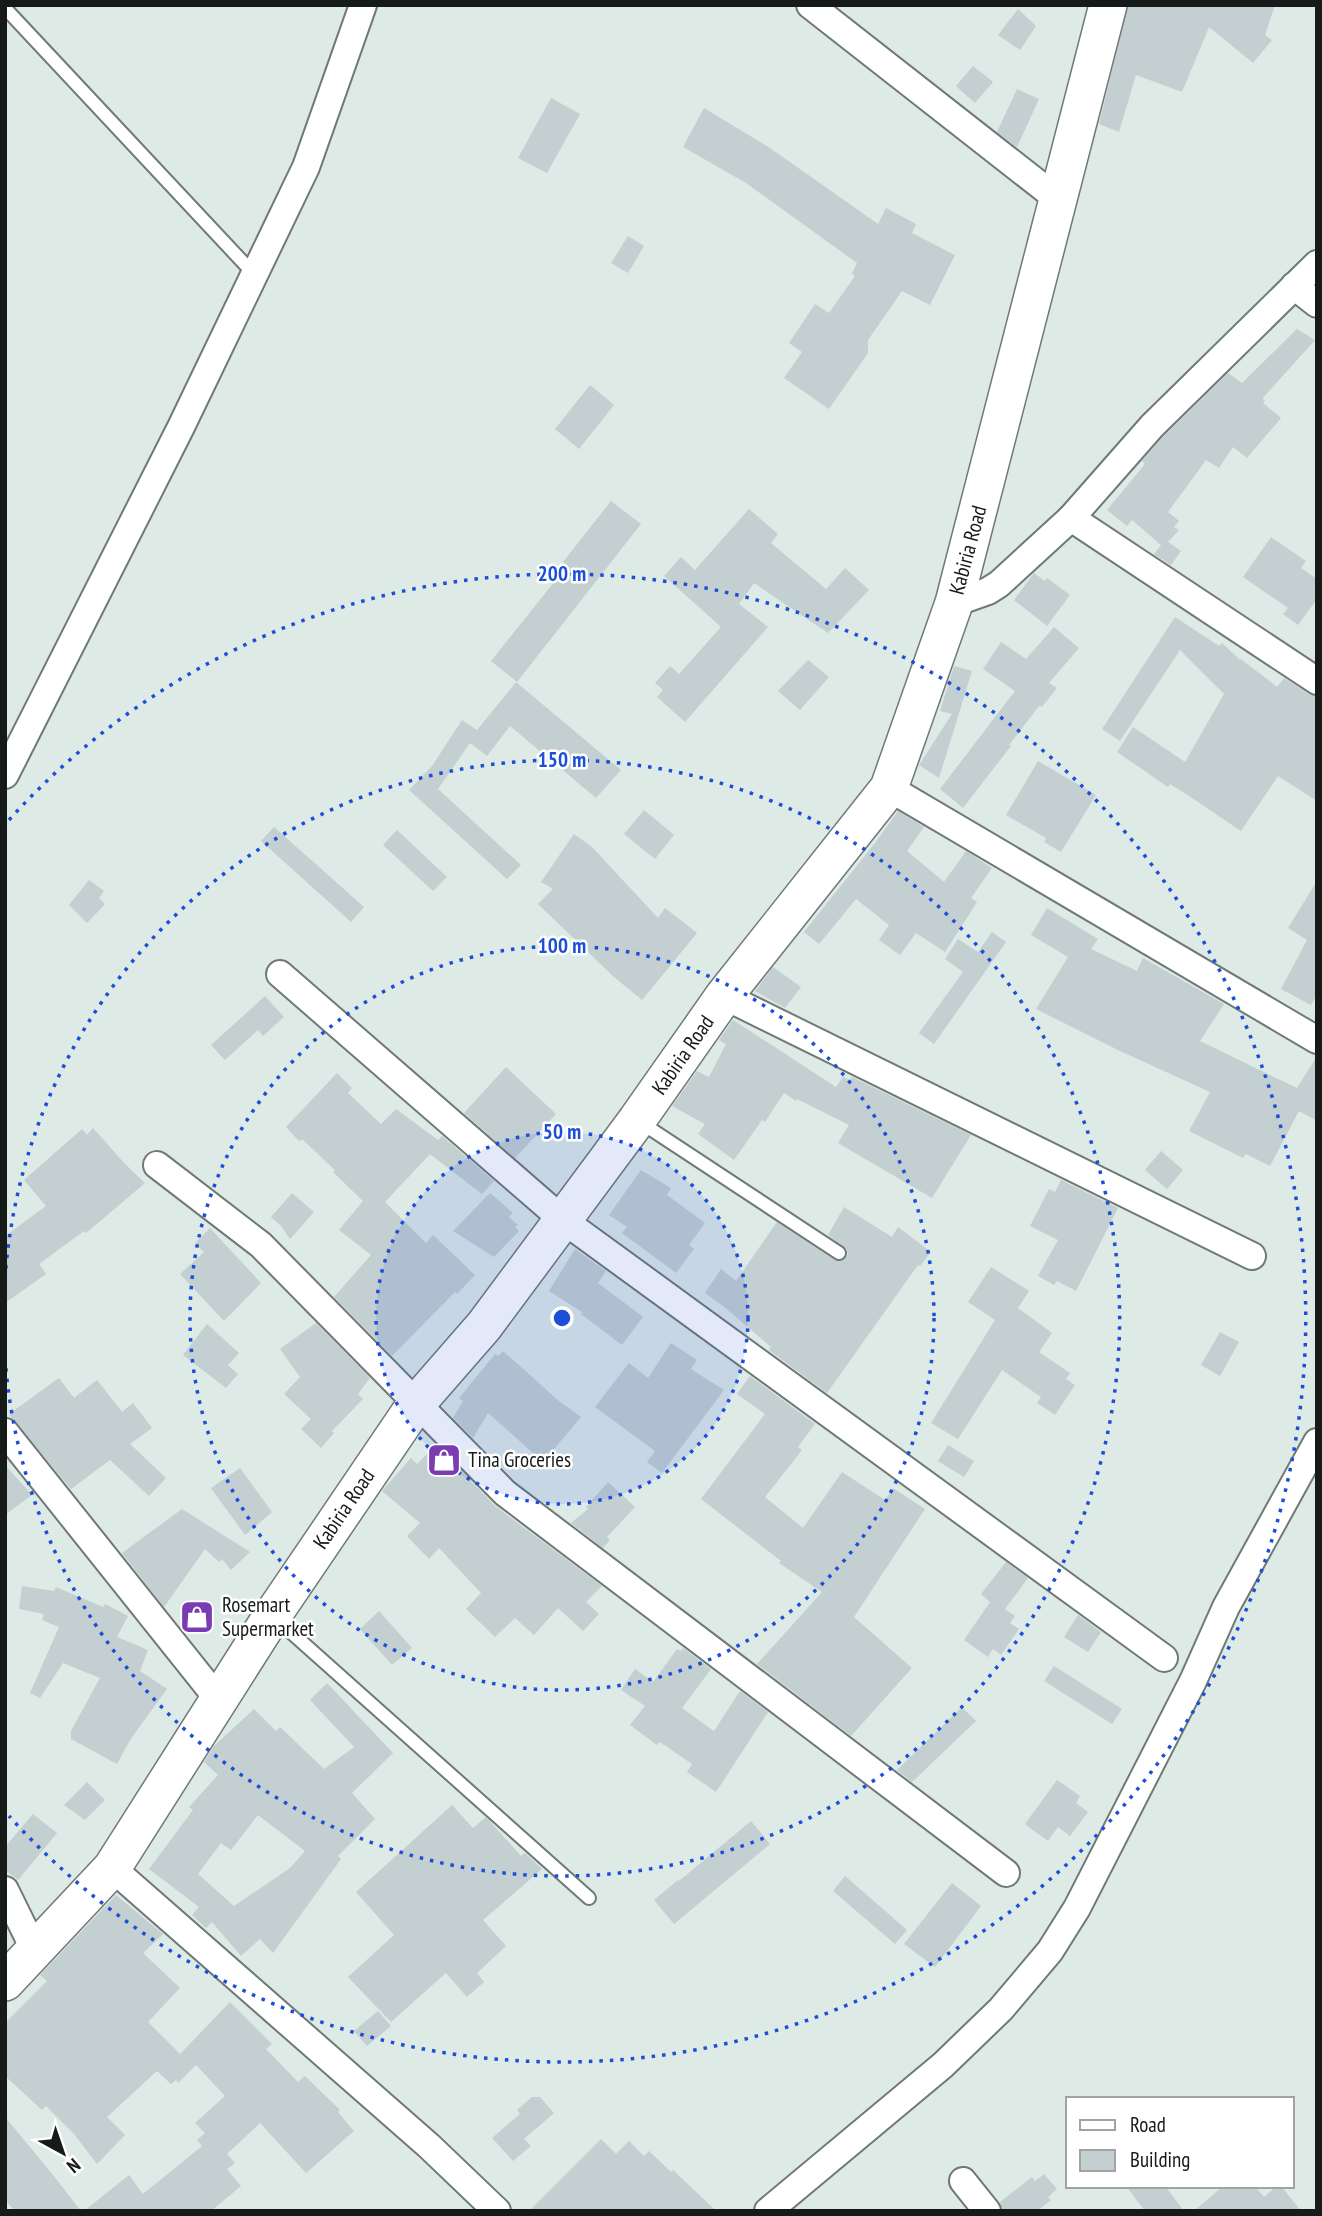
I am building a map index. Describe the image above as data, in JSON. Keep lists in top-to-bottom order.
{
  "streets": {
    "main road": ["Kabiria Road"]
  },
  "places": {
    "shop": ["Tina Groceries", "Rosemart Supermarket"]
  },
  "legend": ["Road", "Building"],
  "north": "bottom right",
  "rings": [
    "200 m",
    "150 m",
    "100 m",
    "50 m"
  ]
}
